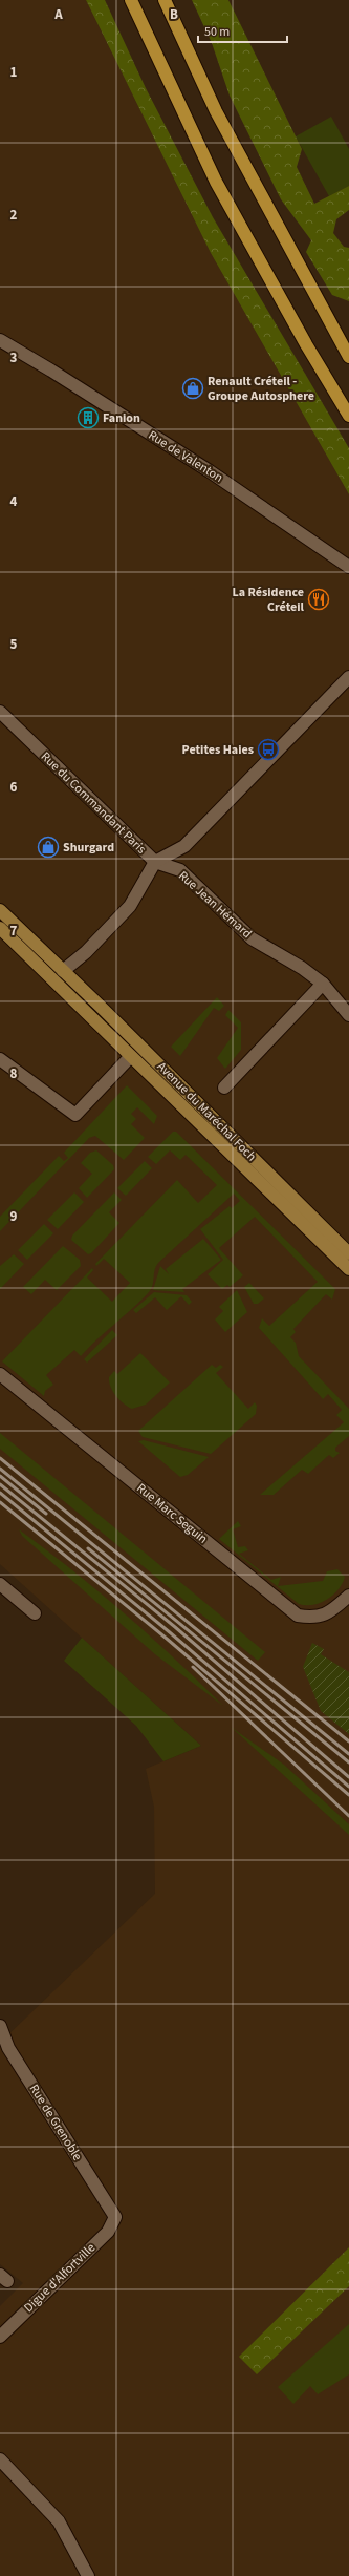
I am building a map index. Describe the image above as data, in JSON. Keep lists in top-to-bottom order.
{
  "streets": {
    "main road": ["Avenue du Maréchal Foch"],
    "street": [
      "Rue de Valenton",
      "Rue du Commandant Paris",
      "Rue Jean Hémard",
      "Rue Marc Seguin",
      "Rue de Grenoble",
      "Digue d'Alfortville"
    ]
  },
  "crossings": [
    ["Rue du Commandant Paris", "Rue Jean Hémard"],
    ["Rue de Grenoble", "Digue d'Alfortville"]
  ],
  "places": {
    "shop": ["Renault Créteil - Groupe Autosphere", "Shurgard"],
    "building": ["Fanion"],
    "restaurant": ["La Résidence Créteil"],
    "bus stop": ["Petites Haies"]
  },
  "scale_bar": "50 m",
  "grid": {
    "columns": ["A", "B"],
    "rows": [
      "1",
      "2",
      "3",
      "4",
      "5",
      "6",
      "7",
      "8",
      "9"
    ]
  }
}
